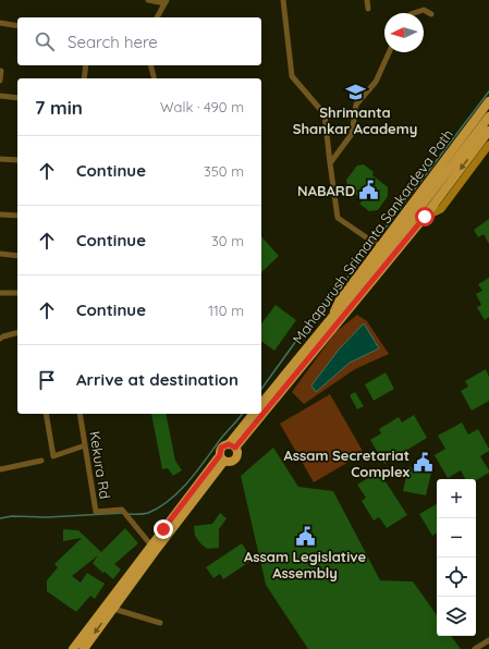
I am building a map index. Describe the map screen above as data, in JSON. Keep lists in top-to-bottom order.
{
  "streets": {
    "main road": ["Mahapurush Srimanta Sankardeva Path"],
    "street": ["Kekura Rd"]
  },
  "places": {
    "school or university": ["Shrimanta Shankar Academy"],
    "public building": ["NABARD", "Assam Secretariat Complex", "Assam Legislative Assembly"]
  },
  "north": "left",
  "page": {
    "search": "Search here",
    "heading": ["7 min", "Walk · 490 m"],
    "list": [
      ["Continue", "350 m"],
      ["Continue", "30 m"],
      ["Continue", "110 m"],
      "Arrive at destination"
    ],
    "map_buttons": ["+", "−"]
  }
}
